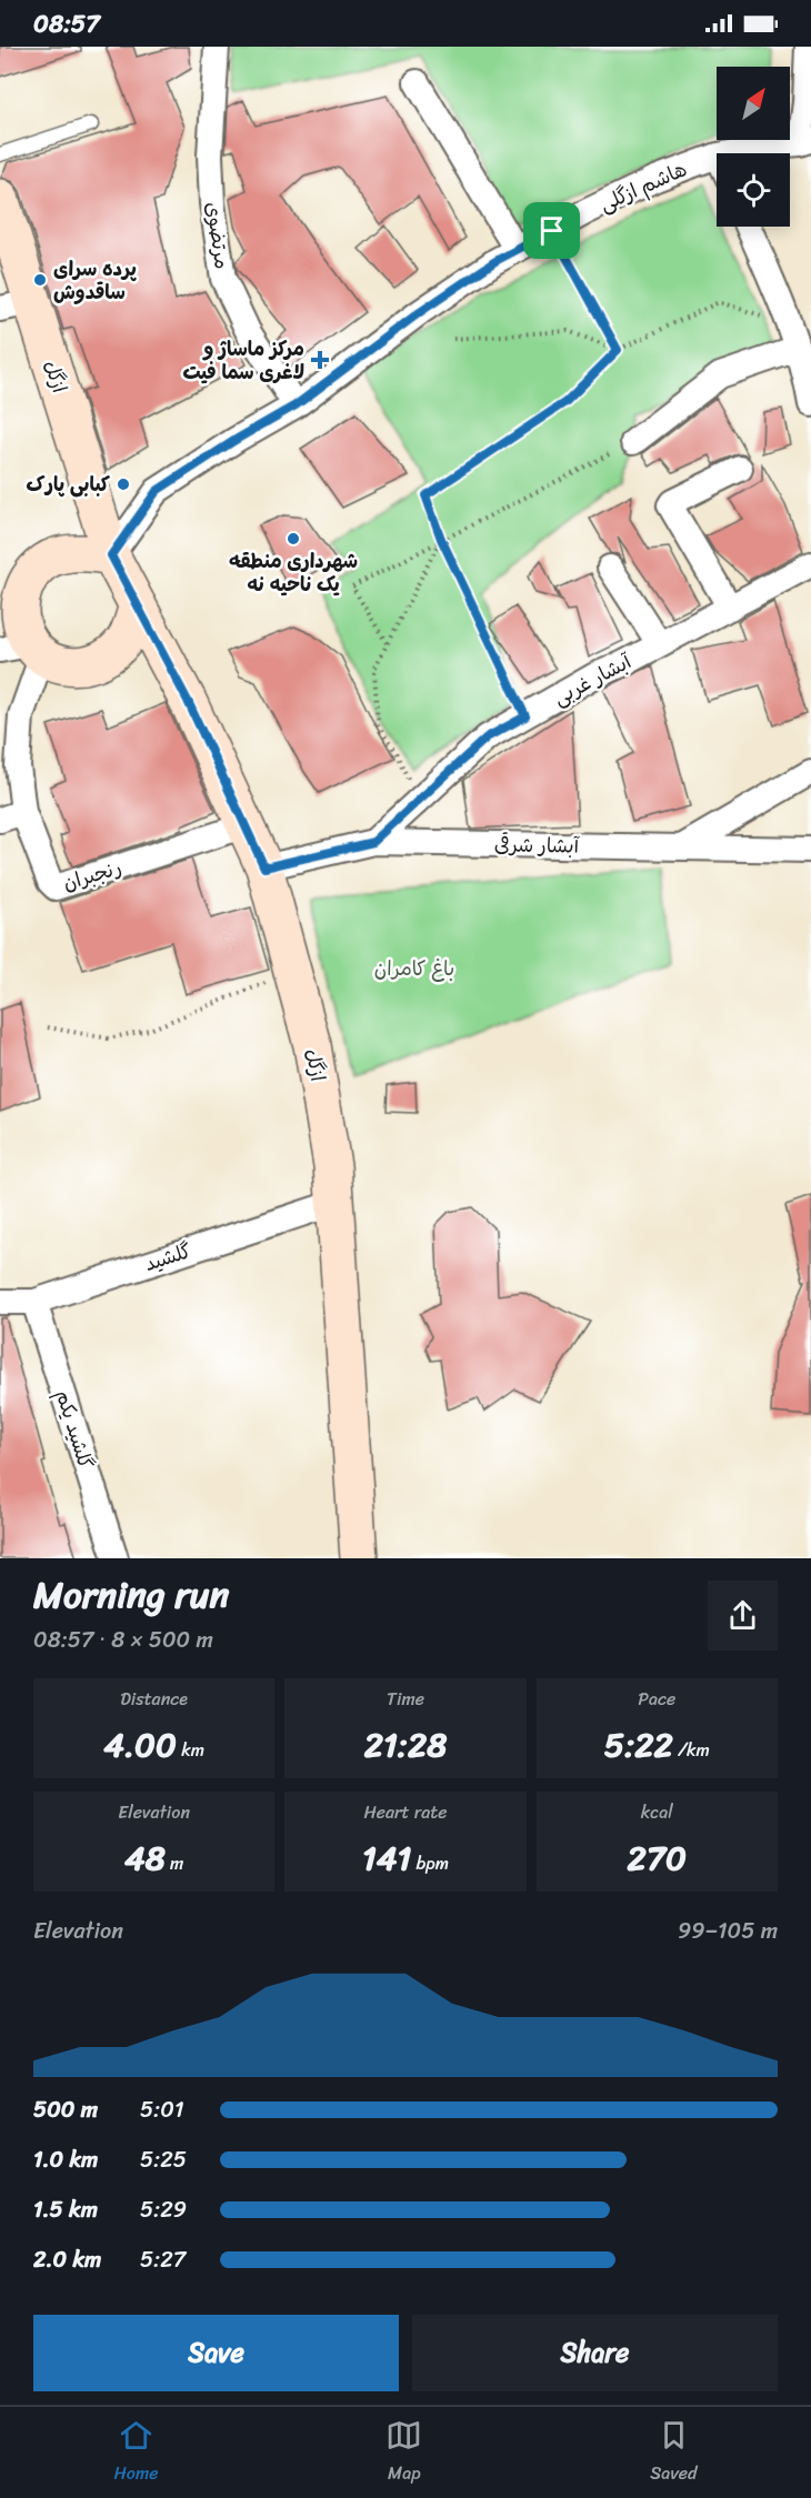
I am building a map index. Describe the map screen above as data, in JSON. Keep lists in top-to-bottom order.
{
  "streets": {
    "main road": ["ازگل"],
    "street": [
      "هاشم ازگلی",
      "مرتضوی",
      "آبشار غربی",
      "آبشار شرقی",
      "رنجبران",
      "گلشید",
      "گلشيد يكم"
    ]
  },
  "crossings": [
    ["هاشم ازگلی", "مرتضوی"],
    ["هاشم ازگلی", "ازگل"],
    ["هاشم ازگلی", "رنجبران"],
    ["ازگل", "آبشار شرقی"],
    ["ازگل", "رنجبران"],
    ["ازگل", "گلشید"],
    ["آبشار غربی", "آبشار شرقی"],
    ["گلشید", "گلشيد يكم"]
  ],
  "parks": ["باغ کامران"],
  "places": {
    "other": ["پرده سرای ساقدوش", "کبابی پارک", "شهرداری منطقه یک ناحیه نه"],
    "health": ["مرکز ماساژ و لاغری سما فیت"]
  },
  "north": "top right",
  "page": {
    "status": "08:57",
    "heading": ["Morning run", "08:57 · 8 × 500 m"],
    "stats": [
      ["Distance", "4.00 km"],
      ["Time", "21:28"],
      ["Pace", "5:22 /km"],
      ["Elevation", "48 m"],
      ["Heart rate", "141 bpm"],
      ["kcal", "270"]
    ],
    "chart": ["Elevation", "99–105 m"],
    "list": [
      {
        "name": "500 m",
        "note": "5:01"
      },
      {
        "name": "1.0 km",
        "note": "5:25"
      },
      {
        "name": "1.5 km",
        "note": "5:29"
      },
      {
        "name": "2.0 km",
        "note": "5:27"
      }
    ],
    "buttons": ["Save", "Share"],
    "tabs": ["Home", "Map", "Saved"]
  }
}
